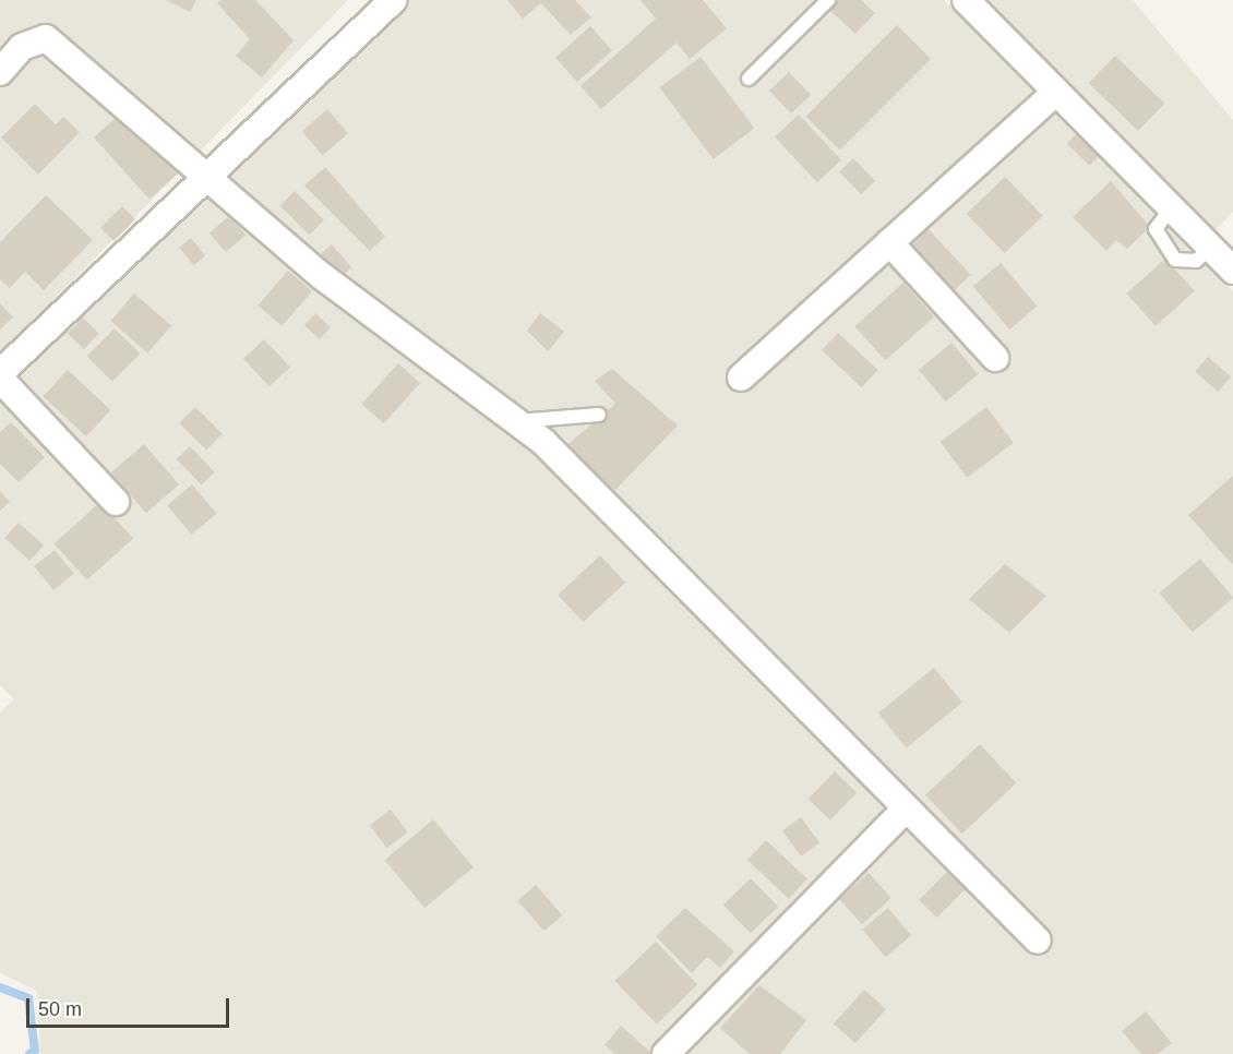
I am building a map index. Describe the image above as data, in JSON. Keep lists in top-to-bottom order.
{
  "scale_bar": "50 m"
}
